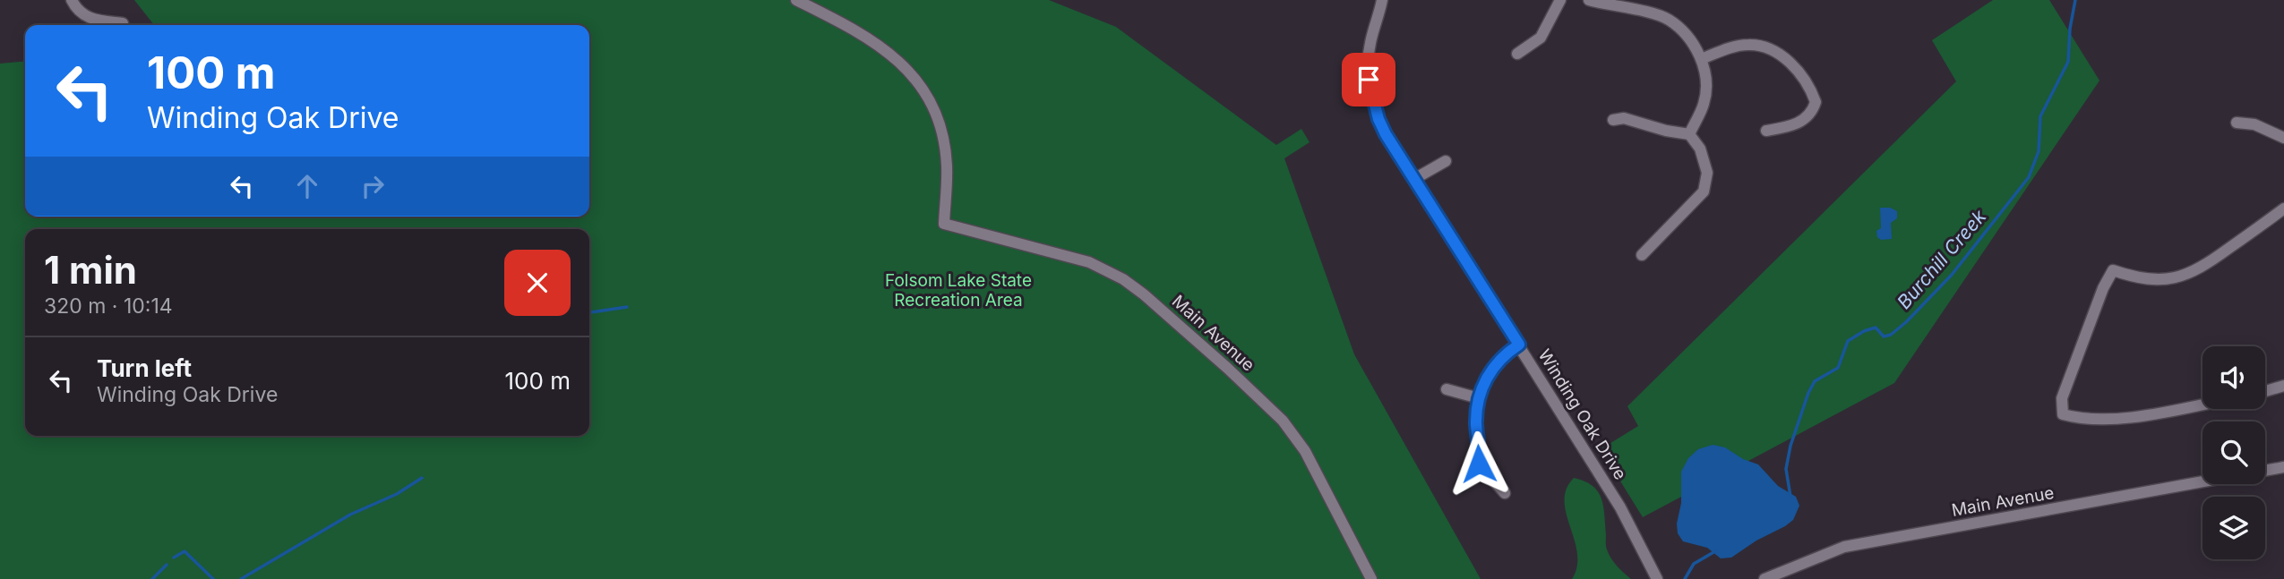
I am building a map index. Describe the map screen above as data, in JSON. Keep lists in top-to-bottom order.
{
  "streets": {
    "street": ["Main Avenue", "Winding Oak Drive"]
  },
  "water": ["Burchill Creek"],
  "parks": ["Folsom Lake State Recreation Area"],
  "page": {
    "turn": ["100 m", "Winding Oak Drive"],
    "heading": ["1 min", "320 m · 10:14"],
    "list": [
      {
        "name": "Turn left",
        "note": "Winding Oak Drive",
        "value": "100 m"
      }
    ]
  }
}
